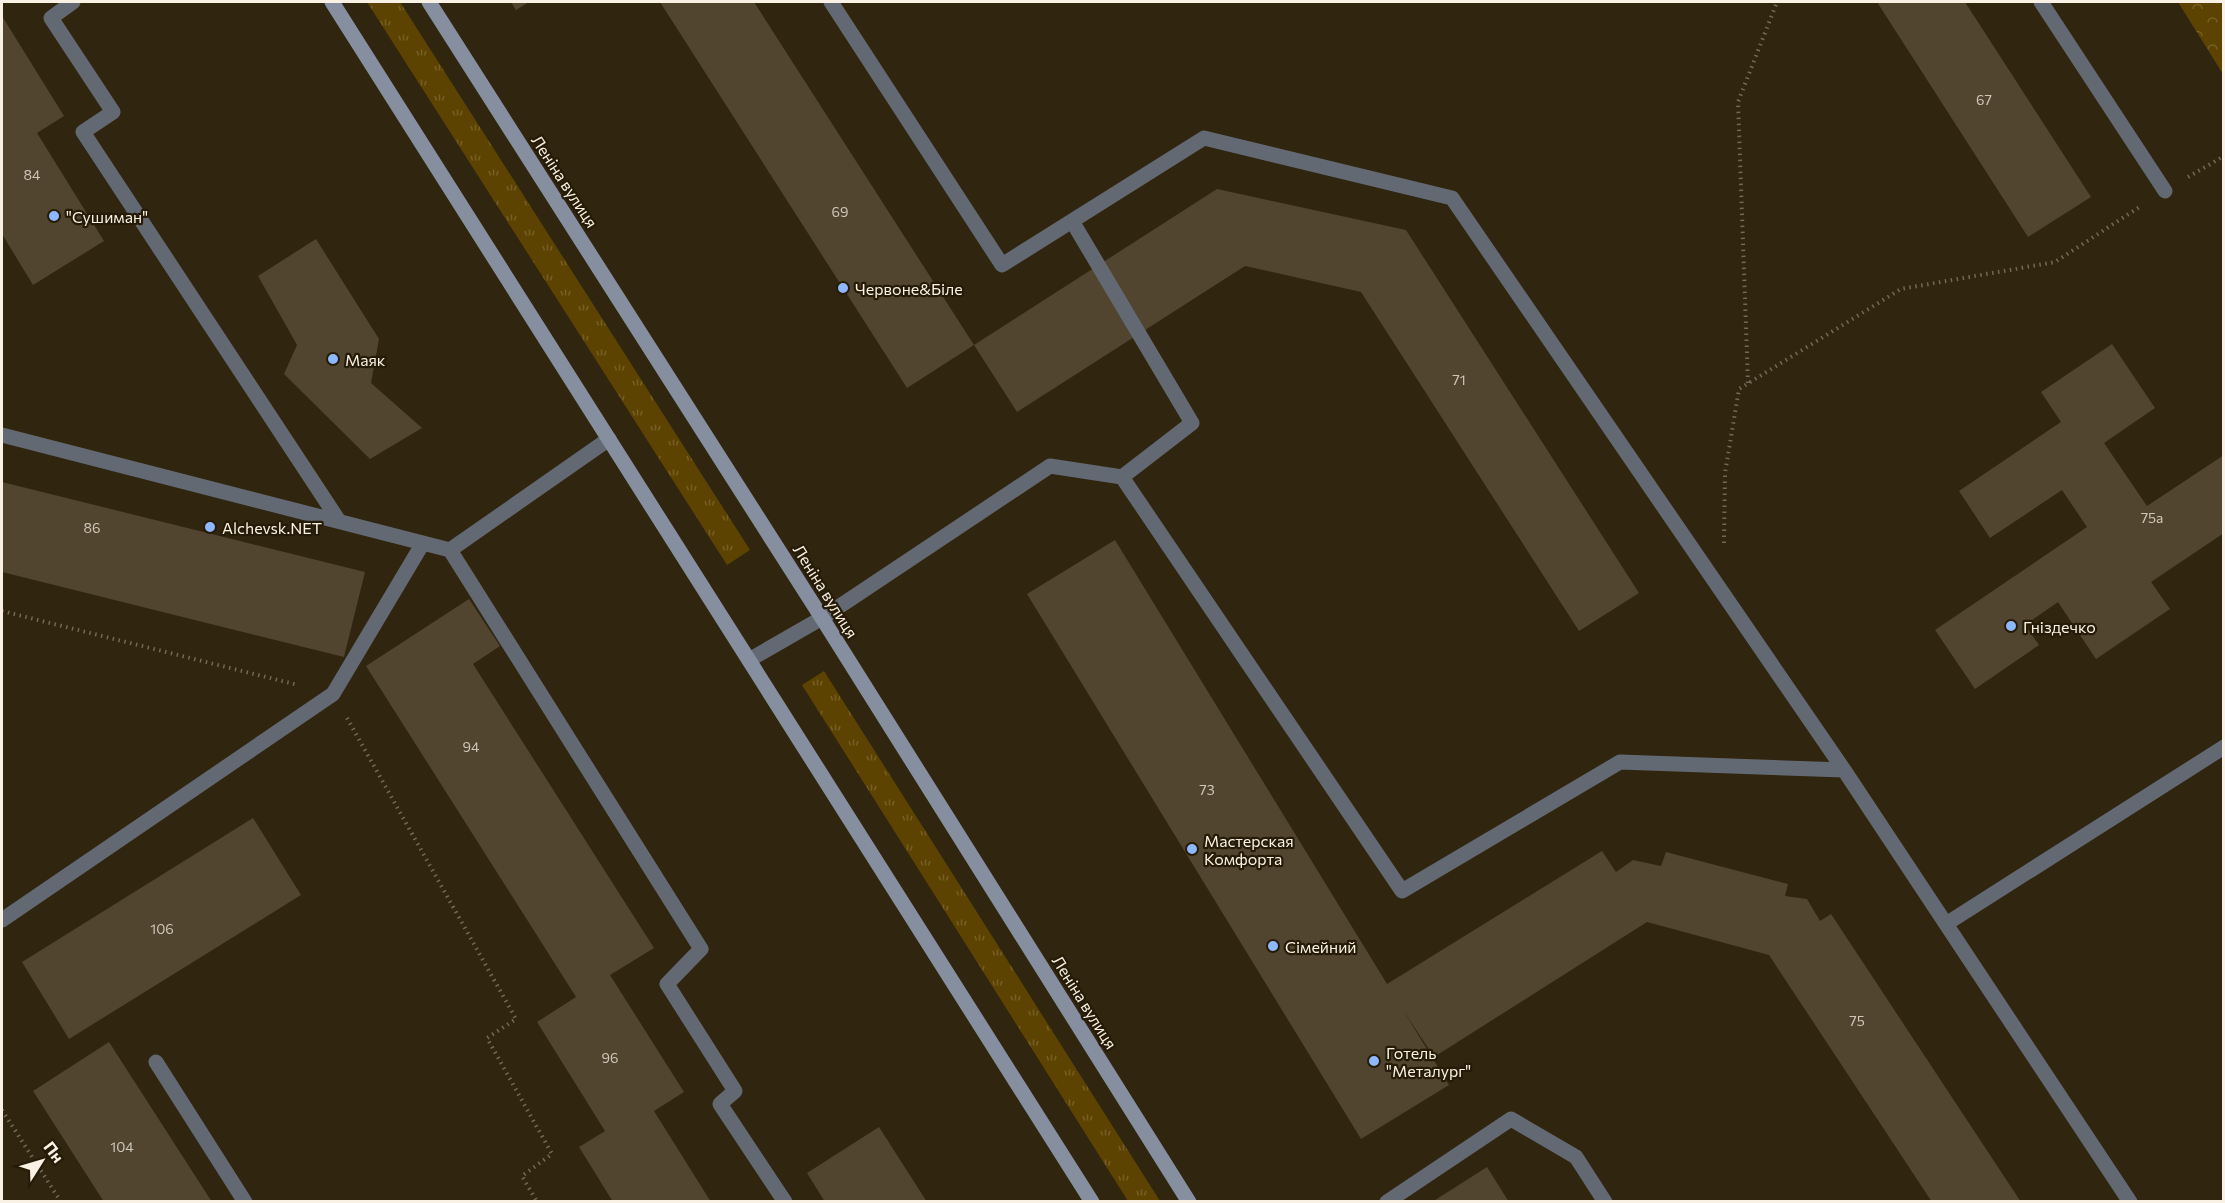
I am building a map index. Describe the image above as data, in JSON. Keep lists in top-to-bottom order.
{
  "streets": {
    "street": ["Леніна вулиця"]
  },
  "places": [
    "\"Сушиман\"",
    "Червоне&Біле",
    "Маяк",
    "Alchevsk.NET",
    "Гніздечко",
    "Мастерская Комфорта",
    "Сімейний",
    "Готель \"Металург\""
  ],
  "house_numbers": [
    "67",
    "84",
    "69",
    "71",
    "75а",
    "86",
    "94",
    "73",
    "106",
    "75",
    "96",
    "104"
  ],
  "north": "top right"
}
